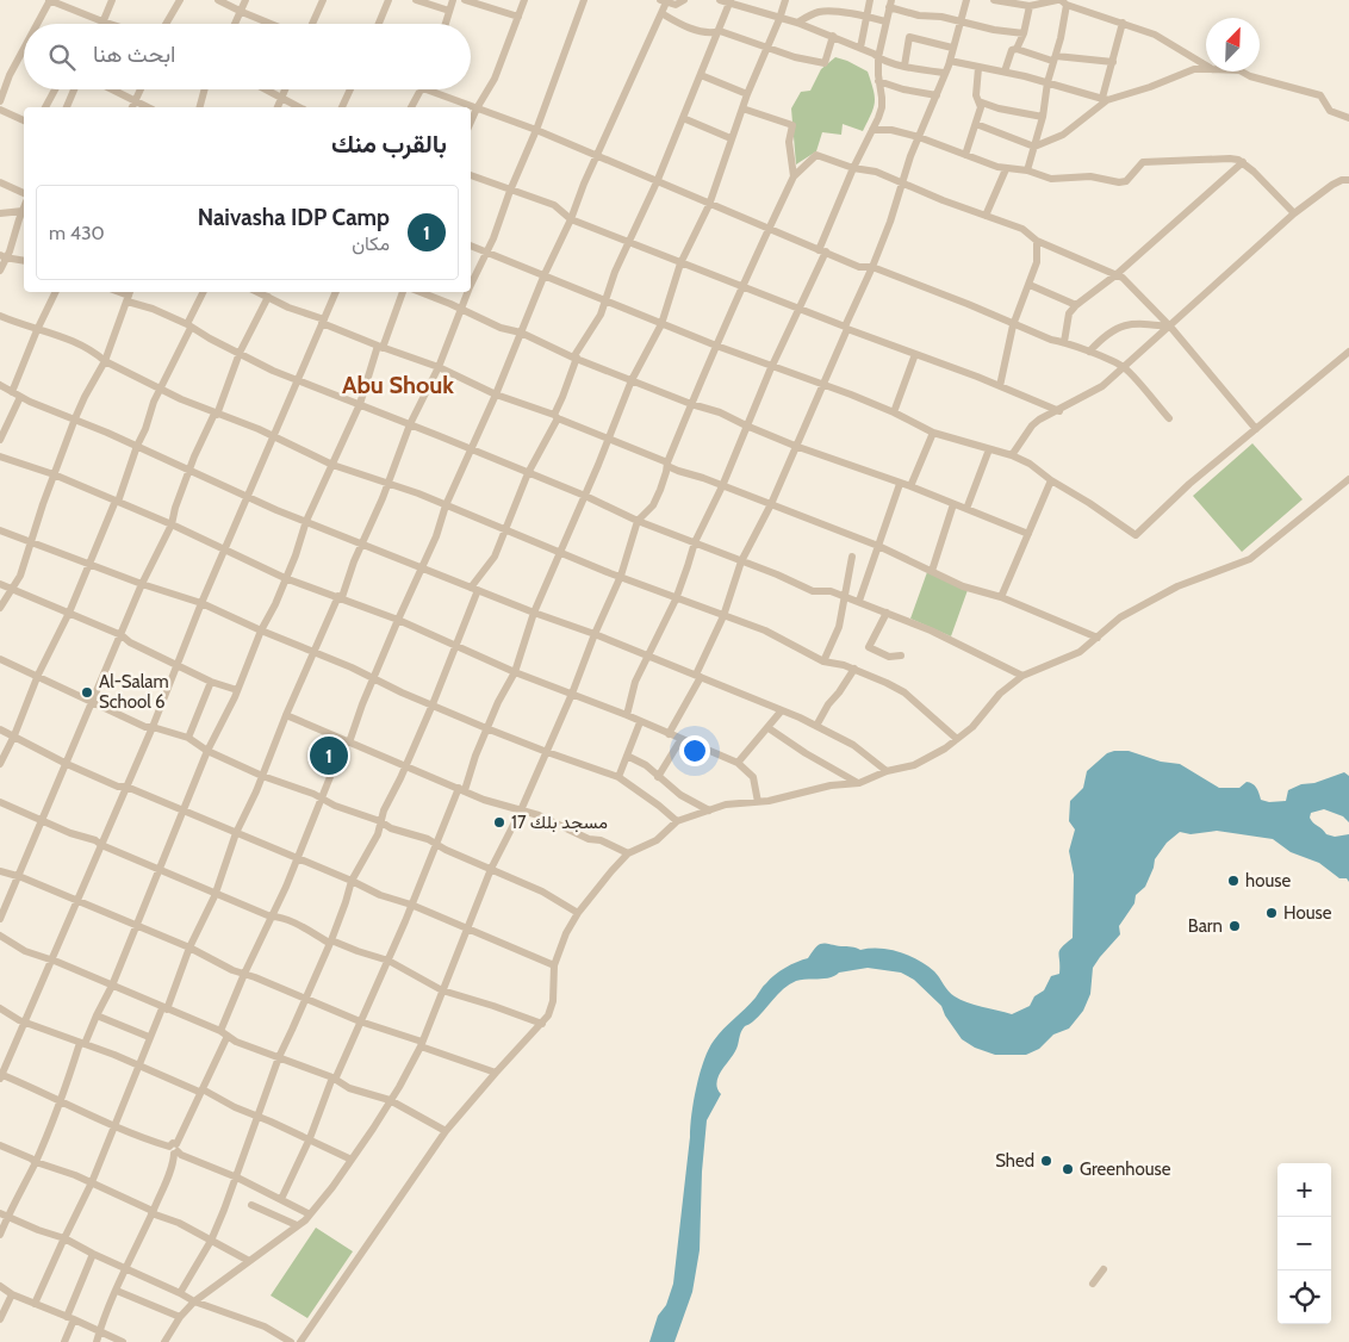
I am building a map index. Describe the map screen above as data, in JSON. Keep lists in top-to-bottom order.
{
  "districts": ["Abu Shouk"],
  "places": [
    "Al-Salam School 6",
    "مسجد بلك 17",
    "house",
    "House",
    "Barn",
    "Shed",
    "Greenhouse"
  ],
  "north": "top right",
  "page": {
    "search": "ابحث هنا",
    "heading": "بالقرب منك",
    "list": [
      {
        "mark": "1",
        "name": "Naivasha IDP Camp",
        "note": "مكان",
        "value": "430 m"
      }
    ],
    "pins": "1",
    "map_buttons": ["+", "−"]
  }
}
